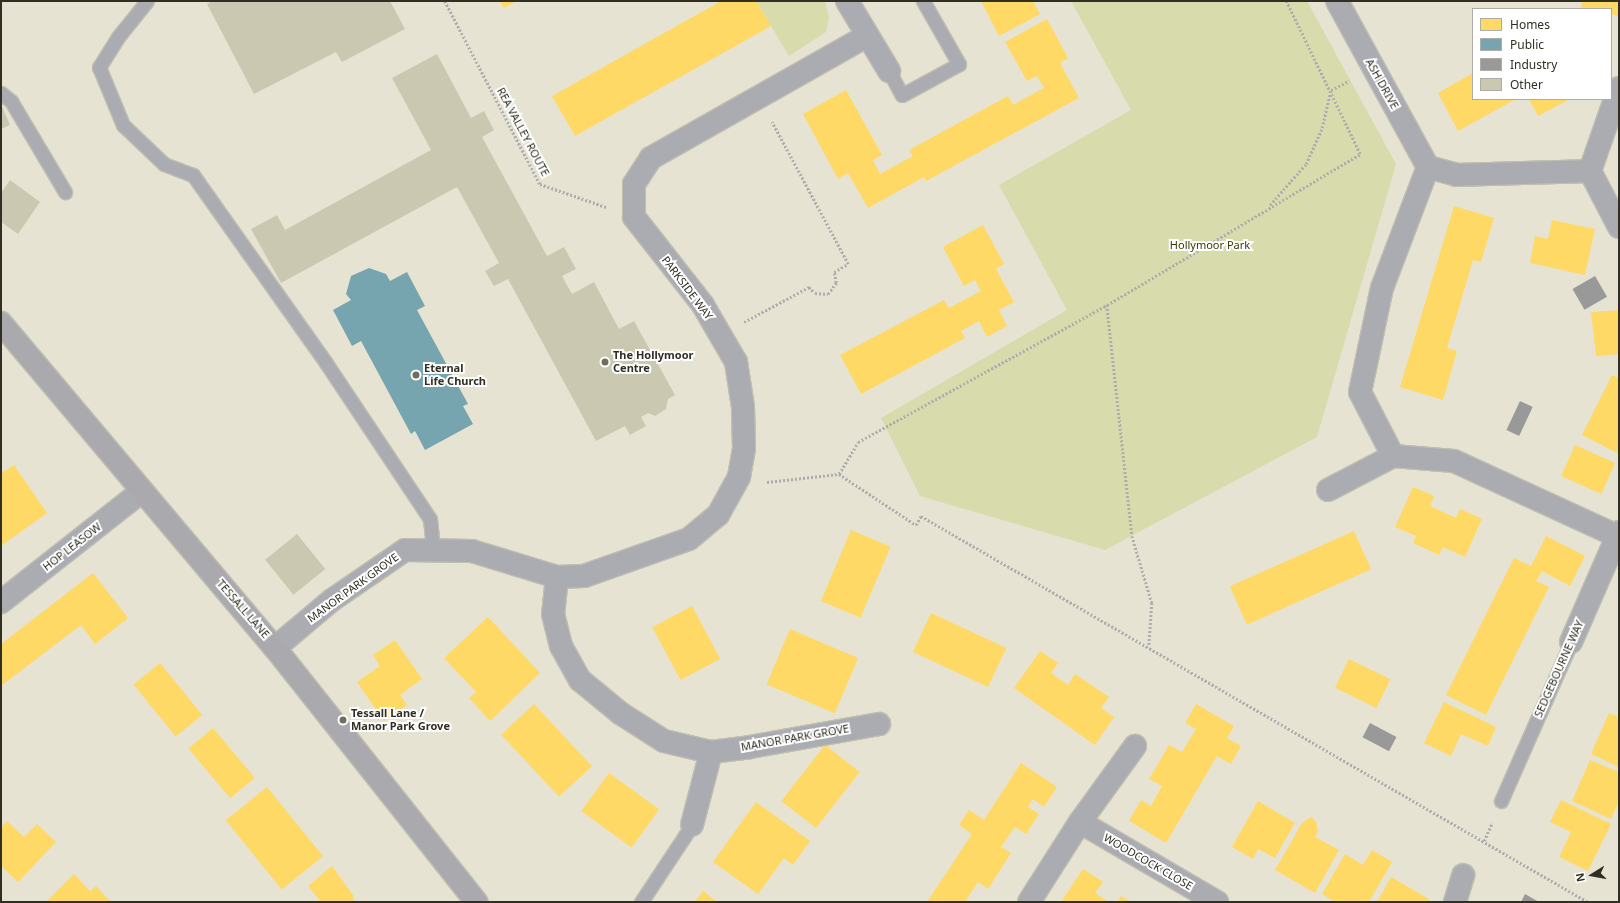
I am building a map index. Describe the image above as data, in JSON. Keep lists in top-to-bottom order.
{
  "streets": {
    "street": [
      "ASH DRIVE",
      "PARKSIDE WAY",
      "HOP LEASOW",
      "MANOR PARK GROVE",
      "TESSALL LANE",
      "SEDGEBOURNE WAY",
      "WOODCOCK CLOSE"
    ],
    "path": ["REA VALLEY ROUTE"]
  },
  "crossings": [
    ["REA VALLEY ROUTE", "PARKSIDE WAY"],
    ["PARKSIDE WAY", "MANOR PARK GROVE"],
    ["HOP LEASOW", "TESSALL LANE"],
    ["MANOR PARK GROVE", "TESSALL LANE"]
  ],
  "parks": ["Hollymoor Park"],
  "places": ["The Hollymoor Centre", "Eternal Life Church", "Tessall Lane / Manor Park Grove"],
  "legend": [
    "Homes",
    "Public",
    "Industry",
    "Other"
  ],
  "north": "left"
}
